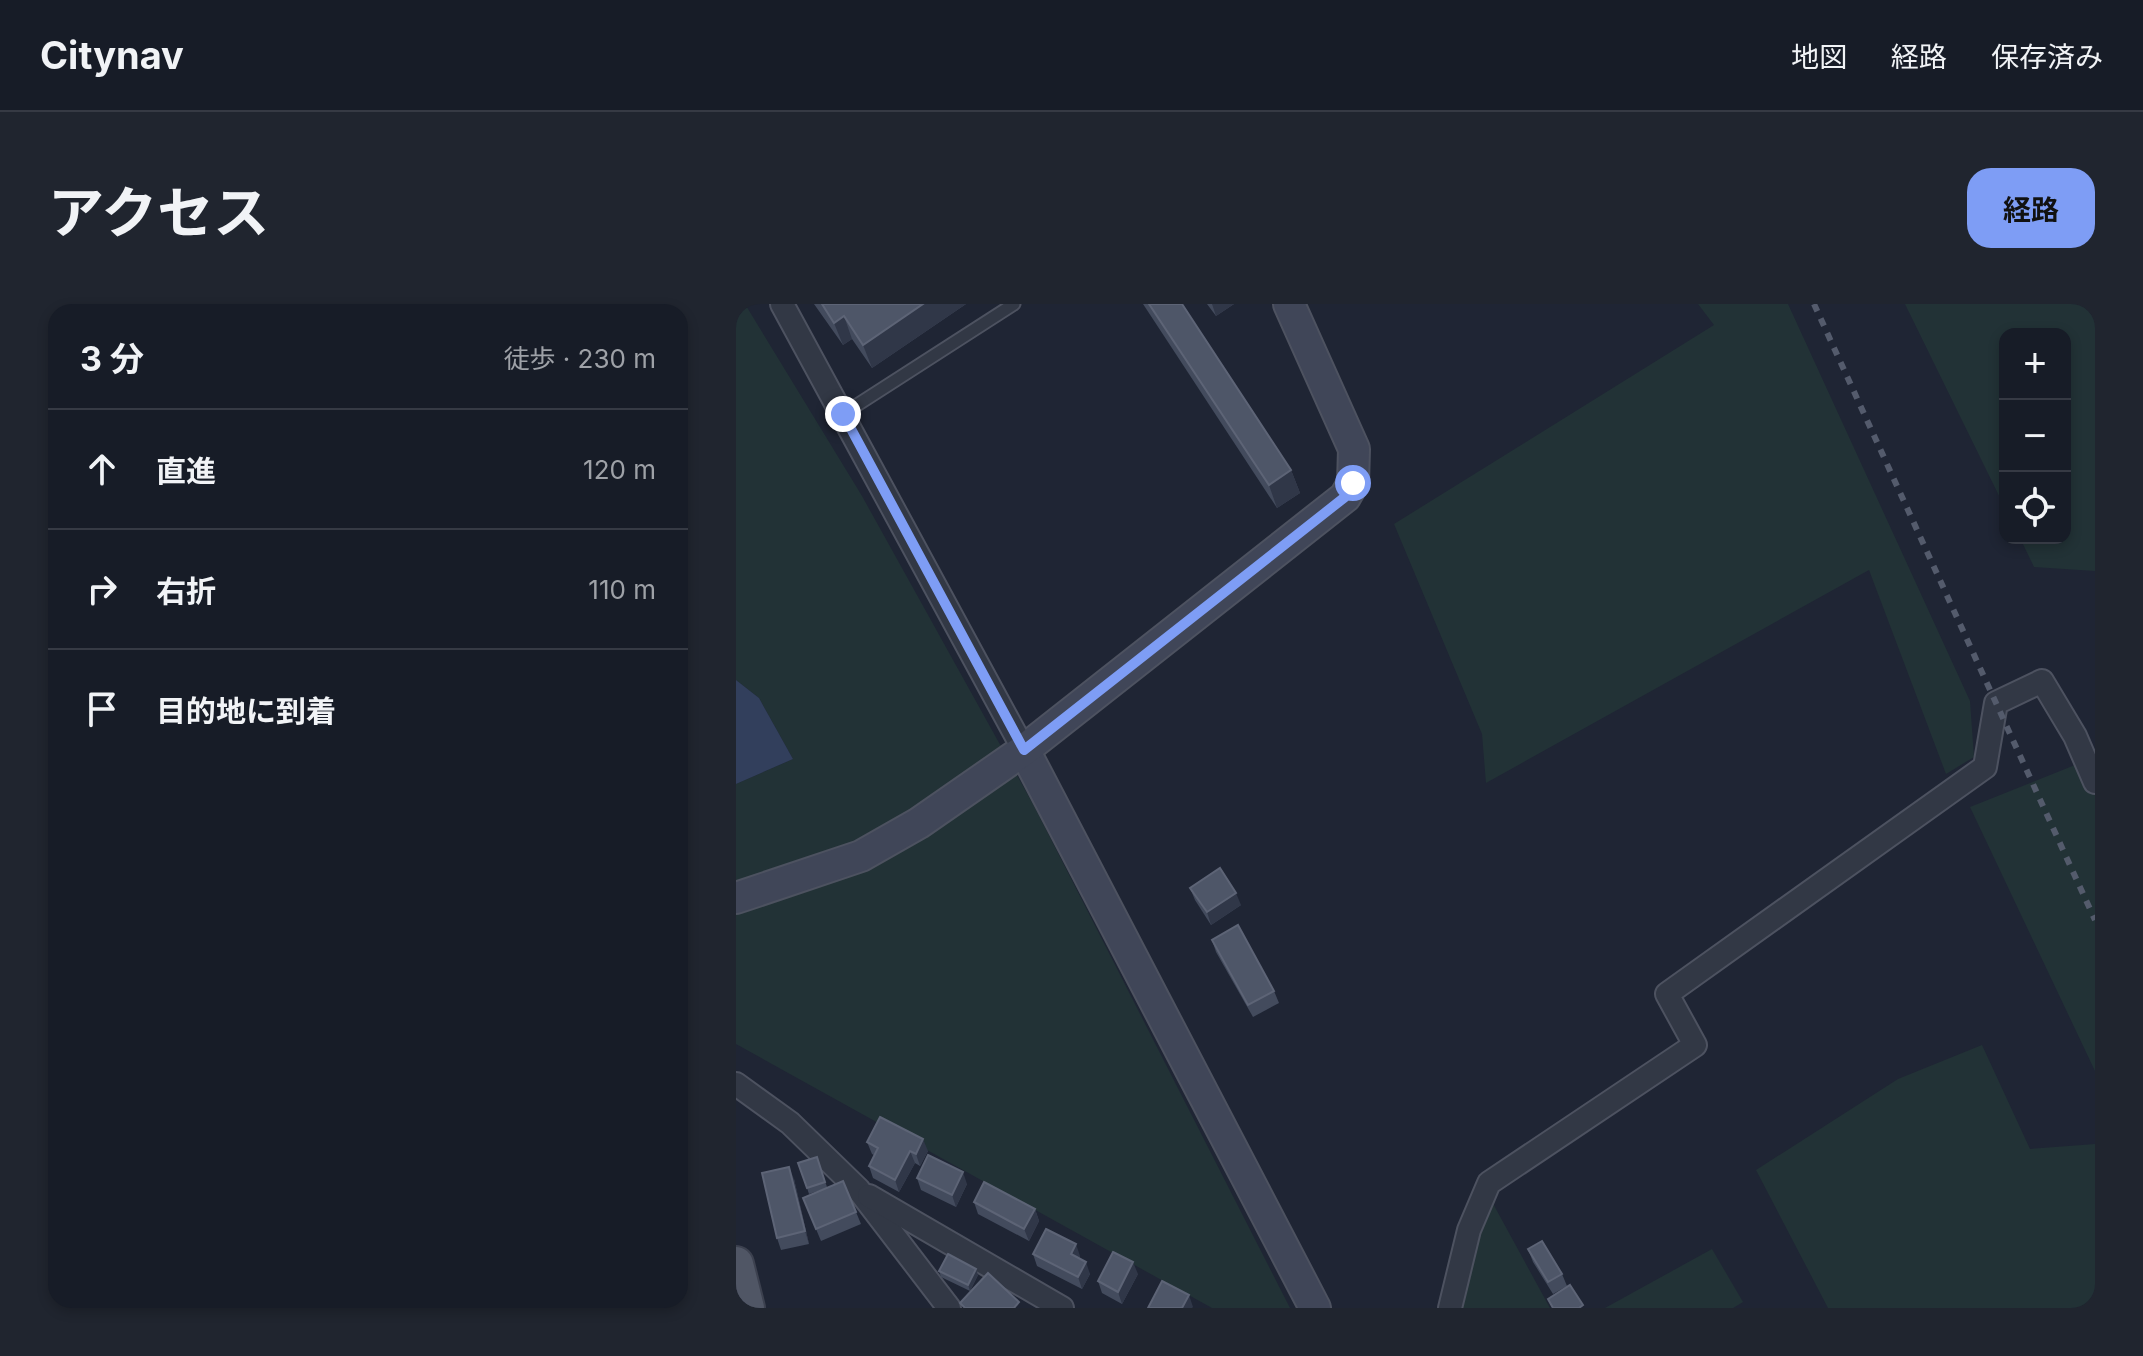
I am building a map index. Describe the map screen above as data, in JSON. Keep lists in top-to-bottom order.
{
  "page": {
    "header": "Citynav",
    "nav": ["地図", "経路", "保存済み"],
    "title": "アクセス",
    "buttons": "経路",
    "heading": ["3 分", "徒歩 · 230 m"],
    "map_buttons": ["+", "−"],
    "list": [
      ["直進", "120 m"],
      ["右折", "110 m"],
      "目的地に到着"
    ]
  }
}
